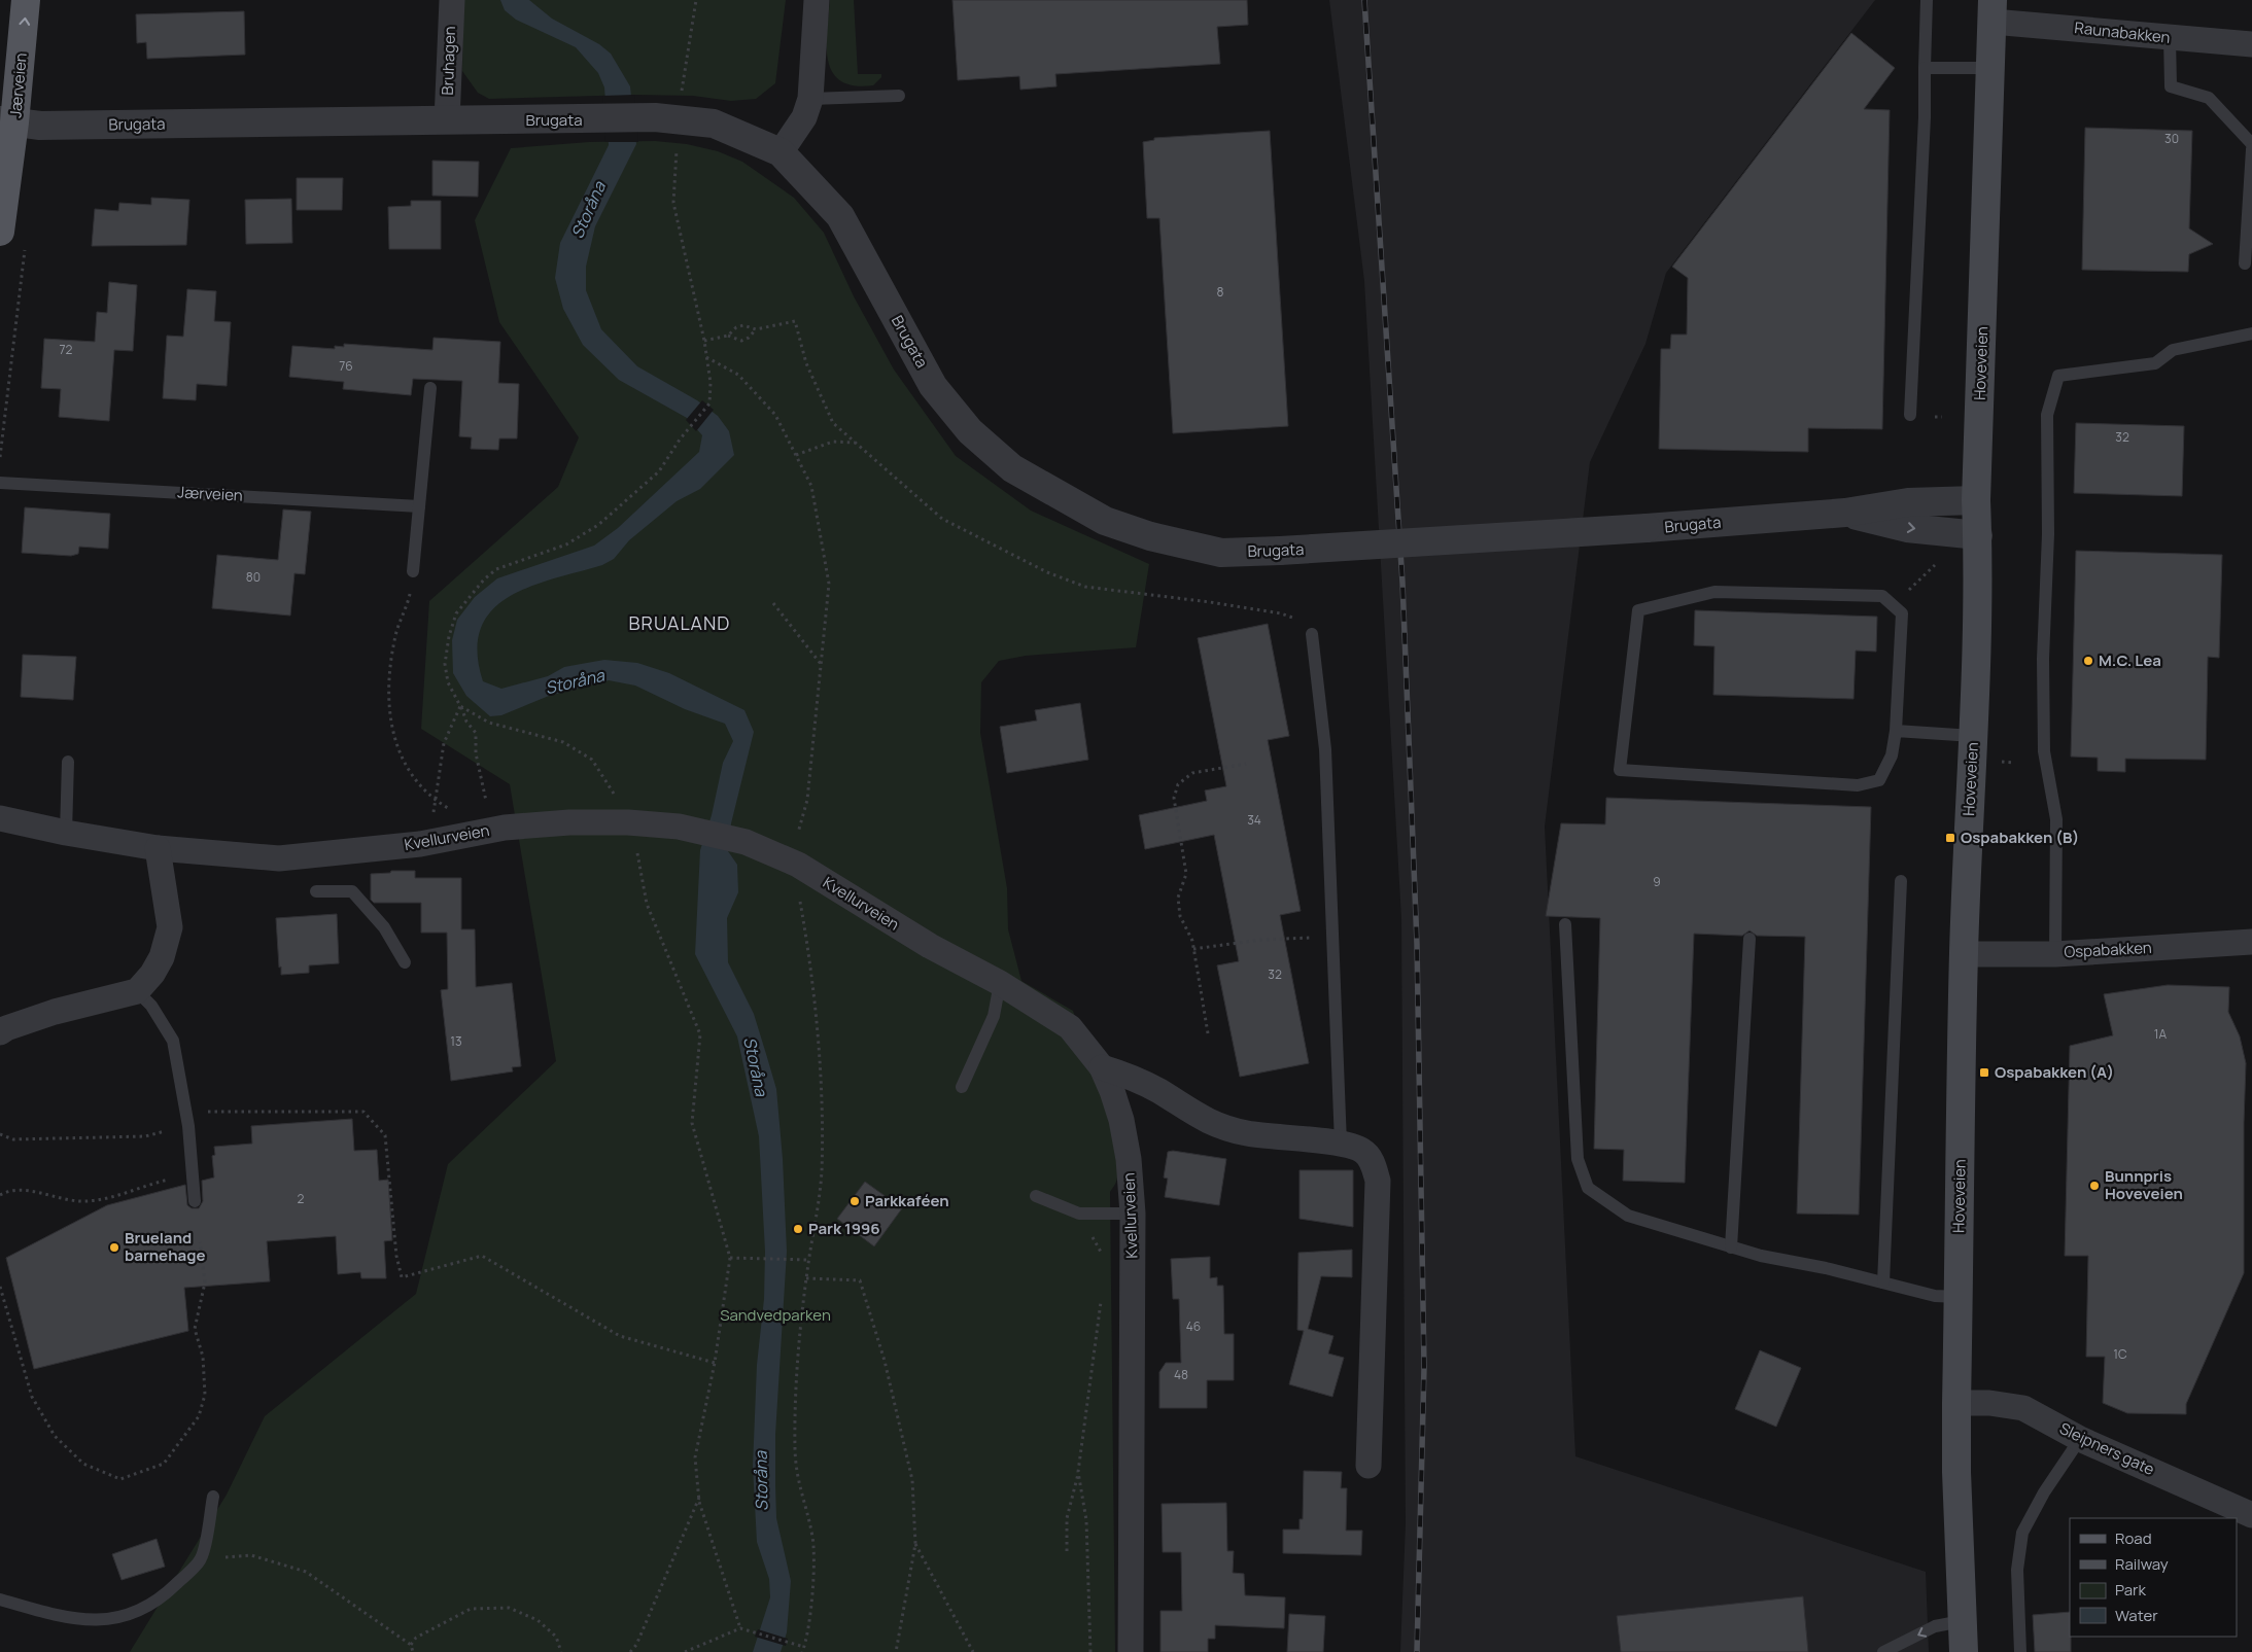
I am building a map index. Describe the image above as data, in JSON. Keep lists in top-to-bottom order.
{
  "streets": {
    "main road": ["Jærveien", "Hoveveien"],
    "street": [
      "Raunabakken",
      "Bruhagen",
      "Brugata",
      "Kvellurveien",
      "Ospabakken",
      "Sleipners gate"
    ]
  },
  "crossings": [
    ["Raunabakken", "Hoveveien"],
    ["Bruhagen", "Brugata"],
    ["Jærveien", "Brugata"],
    ["Brugata", "Hoveveien"],
    ["Hoveveien", "Ospabakken"],
    ["Hoveveien", "Sleipners gate"]
  ],
  "districts": ["BRUALAND"],
  "water": ["Storåna"],
  "parks": ["Sandvedparken"],
  "places": {
    "other": [
      "M.C. Lea",
      "Bunnpris Hoveveien",
      "Parkkaféen",
      "Park 1996",
      "Brueland barnehage"
    ],
    "transit": ["Ospabakken (B)", "Ospabakken (A)"]
  },
  "house_numbers": [
    "30",
    "8",
    "72",
    "76",
    "32",
    "80",
    "34",
    "9",
    "32",
    "1A",
    "13",
    "2",
    "46",
    "1C",
    "48"
  ],
  "legend": [
    "Road",
    "Railway",
    "Park",
    "Water"
  ]
}
